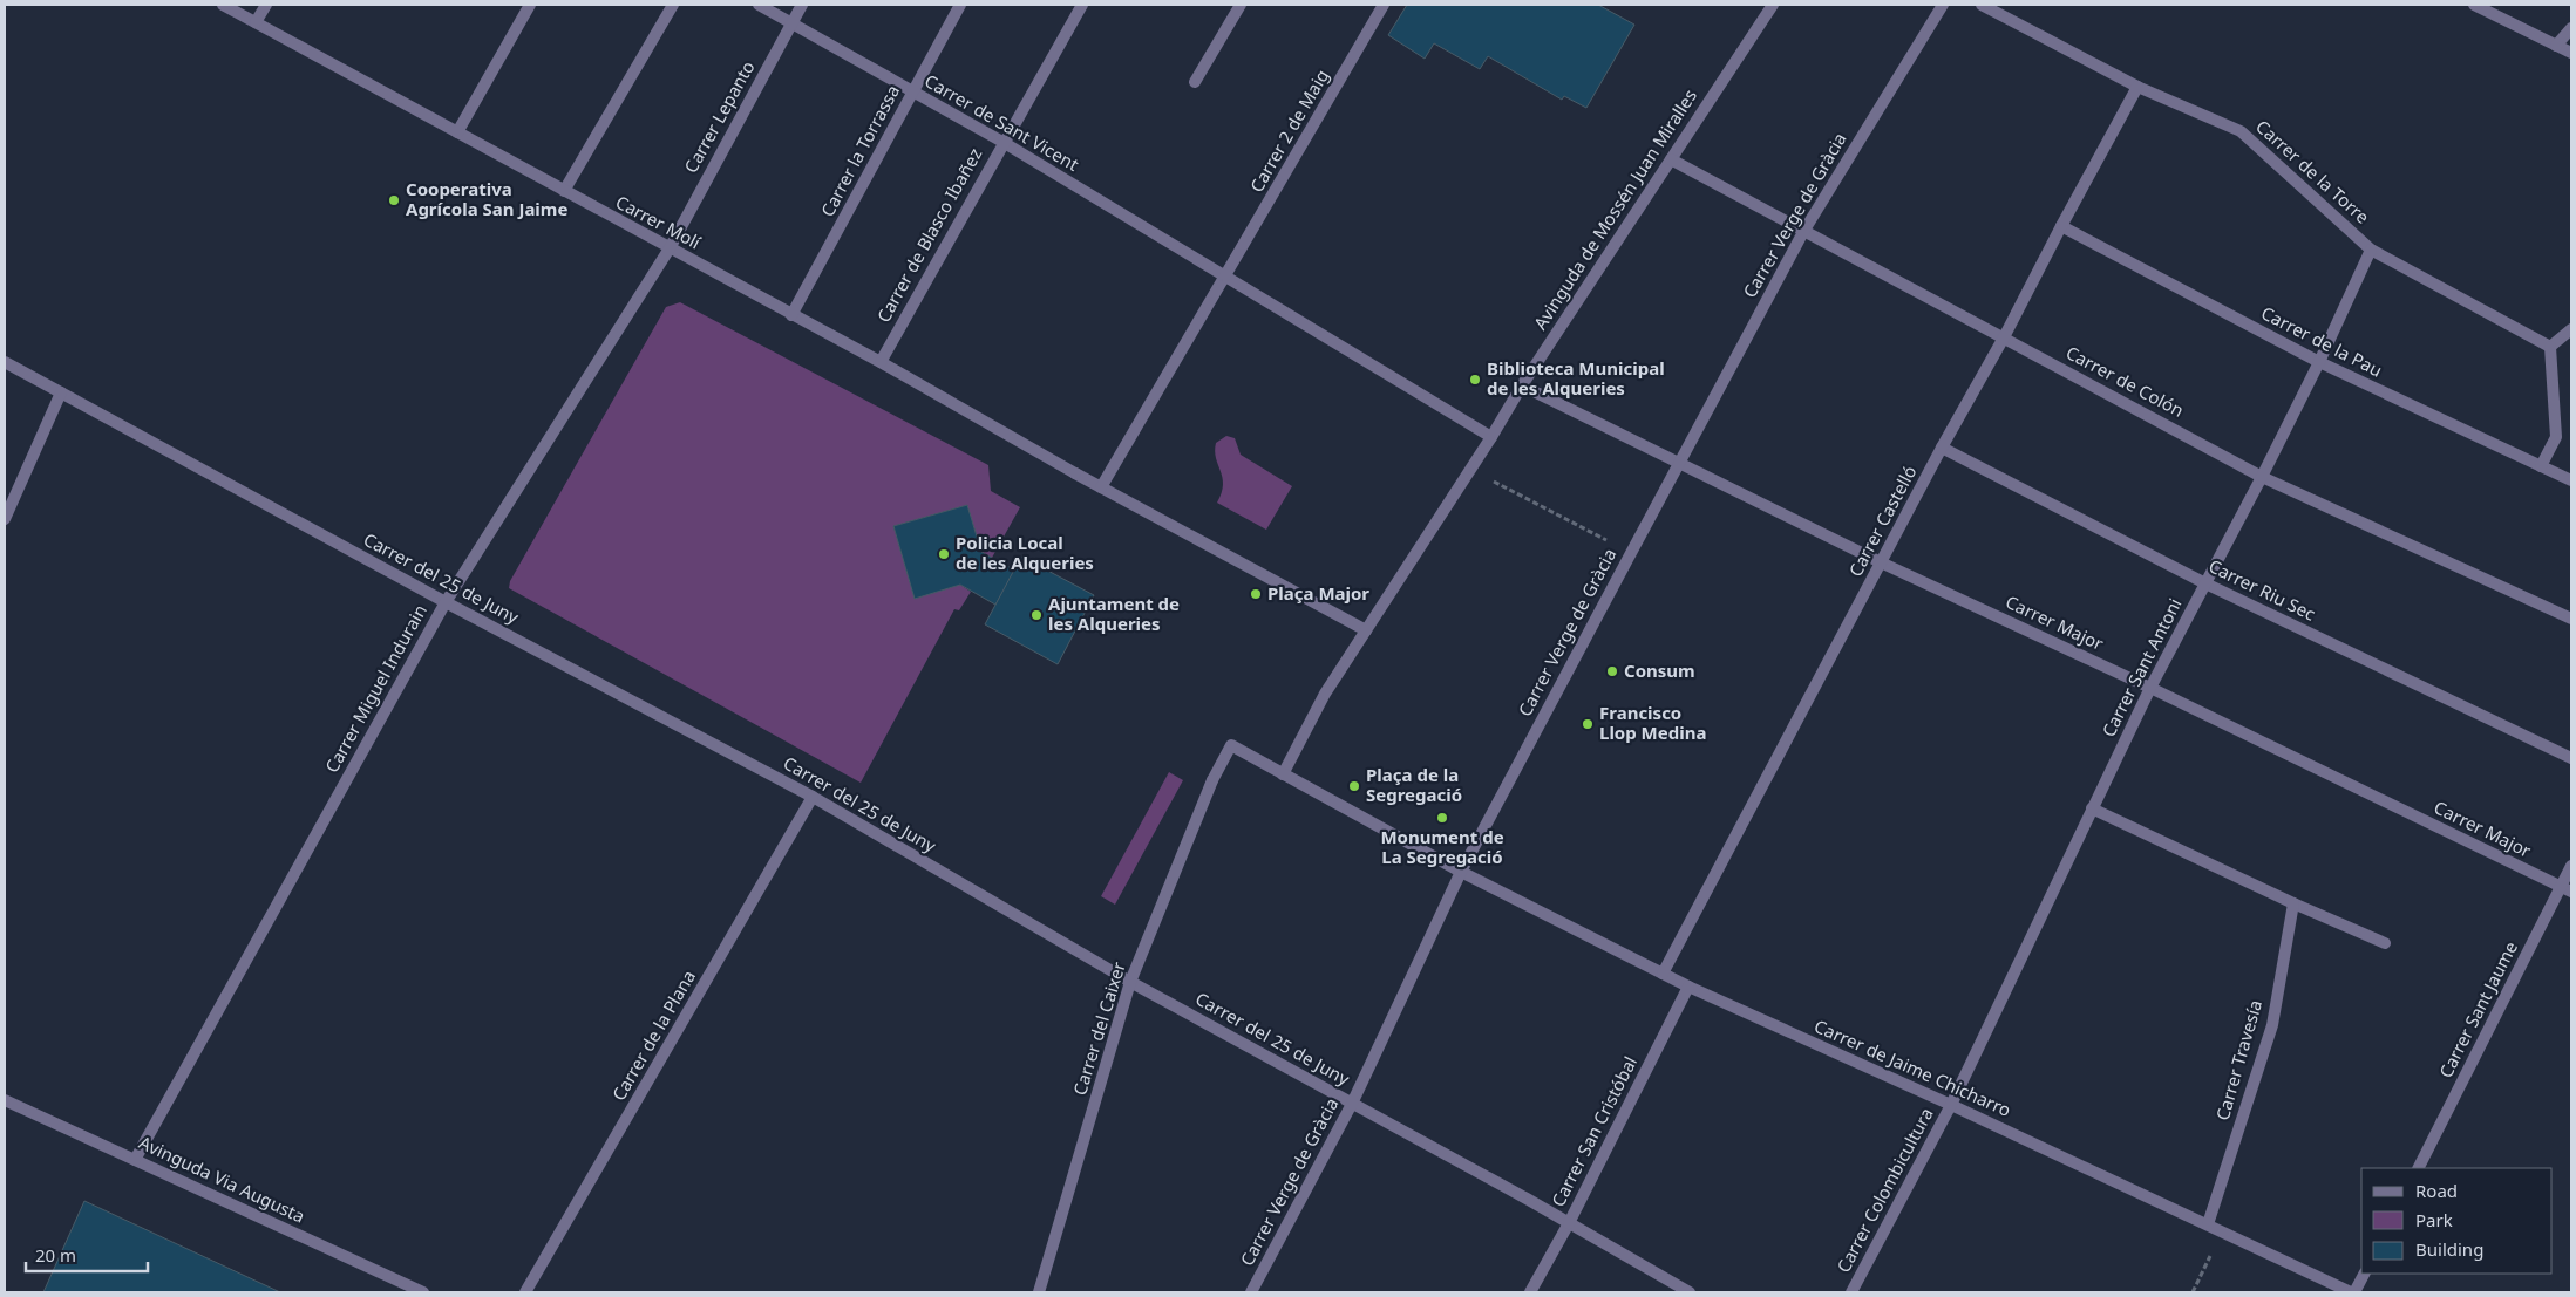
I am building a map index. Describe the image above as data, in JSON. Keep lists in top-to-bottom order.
{
  "streets": {
    "street": [
      "Carrer Lepanto",
      "Carrer de Sant Vicent",
      "Carrer 2 de Maig",
      "Carrer la Torrassa",
      "Carrer de la Torre",
      "Avinguda de Mossén Juan Miralles",
      "Carrer Verge de Gràcia",
      "Carrer Molí",
      "Carrer de Blasco Ibañez",
      "Carrer de la Pau",
      "Carrer de Colón",
      "Carrer Castelló",
      "Carrer del 25 de Juny",
      "Carrer Riu Sec",
      "Carrer Major",
      "Carrer Sant Antoni",
      "Carrer Miguel Indurain",
      "Carrer Sant Jaume",
      "Carrer del Caixer",
      "Carrer de la Plana",
      "Carrer Travesía",
      "Carrer de Jaime Chicharro",
      "Carrer San Cristóbal",
      "Avinguda Via Augusta",
      "Carrer Colombicultura"
    ]
  },
  "crossings": [
    ["Carrer Lepanto", "Carrer de Sant Vicent"],
    ["Carrer Lepanto", "Carrer Molí"],
    ["Carrer Lepanto", "Carrer Miguel Indurain"],
    ["Carrer de Sant Vicent", "Carrer 2 de Maig"],
    ["Carrer de Sant Vicent", "Carrer la Torrassa"],
    ["Carrer de Sant Vicent", "Carrer de Blasco Ibañez"],
    ["Carrer la Torrassa", "Carrer Molí"],
    ["Carrer de la Torre", "Carrer Castelló"],
    ["Carrer de la Torre", "Carrer Sant Antoni"],
    ["Avinguda de Mossén Juan Miralles", "Carrer de Colón"],
    ["Avinguda de Mossén Juan Miralles", "Carrer Major"],
    ["Carrer Verge de Gràcia", "Carrer de Colón"],
    ["Carrer Verge de Gràcia", "Carrer del 25 de Juny"],
    ["Carrer Verge de Gràcia", "Carrer Major"],
    ["Carrer Verge de Gràcia", "Carrer de Jaime Chicharro"],
    ["Carrer Molí", "Carrer de Blasco Ibañez"],
    ["Carrer Molí", "Carrer Miguel Indurain"],
    ["Carrer de la Pau", "Carrer Castelló"],
    ["Carrer de la Pau", "Carrer Sant Antoni"],
    ["Carrer de Colón", "Carrer Castelló"],
    ["Carrer de Colón", "Carrer Sant Antoni"],
    ["Carrer Castelló", "Carrer Riu Sec"],
    ["Carrer Castelló", "Carrer Major"],
    ["Carrer Castelló", "Carrer de Jaime Chicharro"],
    ["Carrer del 25 de Juny", "Carrer Miguel Indurain"],
    ["Carrer del 25 de Juny", "Carrer del Caixer"],
    ["Carrer del 25 de Juny", "Carrer de la Plana"],
    ["Carrer del 25 de Juny", "Carrer San Cristóbal"],
    ["Carrer Riu Sec", "Carrer Sant Antoni"],
    ["Carrer Major", "Carrer Sant Antoni"],
    ["Carrer Major", "Carrer Sant Jaume"],
    ["Carrer Sant Antoni", "Carrer de Jaime Chicharro"],
    ["Carrer Sant Antoni", "Carrer Colombicultura"],
    ["Carrer Miguel Indurain", "Avinguda Via Augusta"],
    ["Carrer Travesía", "Carrer de Jaime Chicharro"],
    ["Carrer de Jaime Chicharro", "Carrer San Cristóbal"],
    ["Carrer de Jaime Chicharro", "Carrer Colombicultura"]
  ],
  "places": [
    "Cooperativa Agrícola San Jaime",
    "Biblioteca Municipal de les Alqueries",
    "Policia Local de les Alqueries",
    "Plaça Major",
    "Ajuntament de les Alqueries",
    "Consum",
    "Francisco Llop Medina",
    "Plaça de la Segregació",
    "Monument de La Segregació"
  ],
  "legend": ["Road", "Park", "Building"],
  "scale_bar": "20 m"
}
